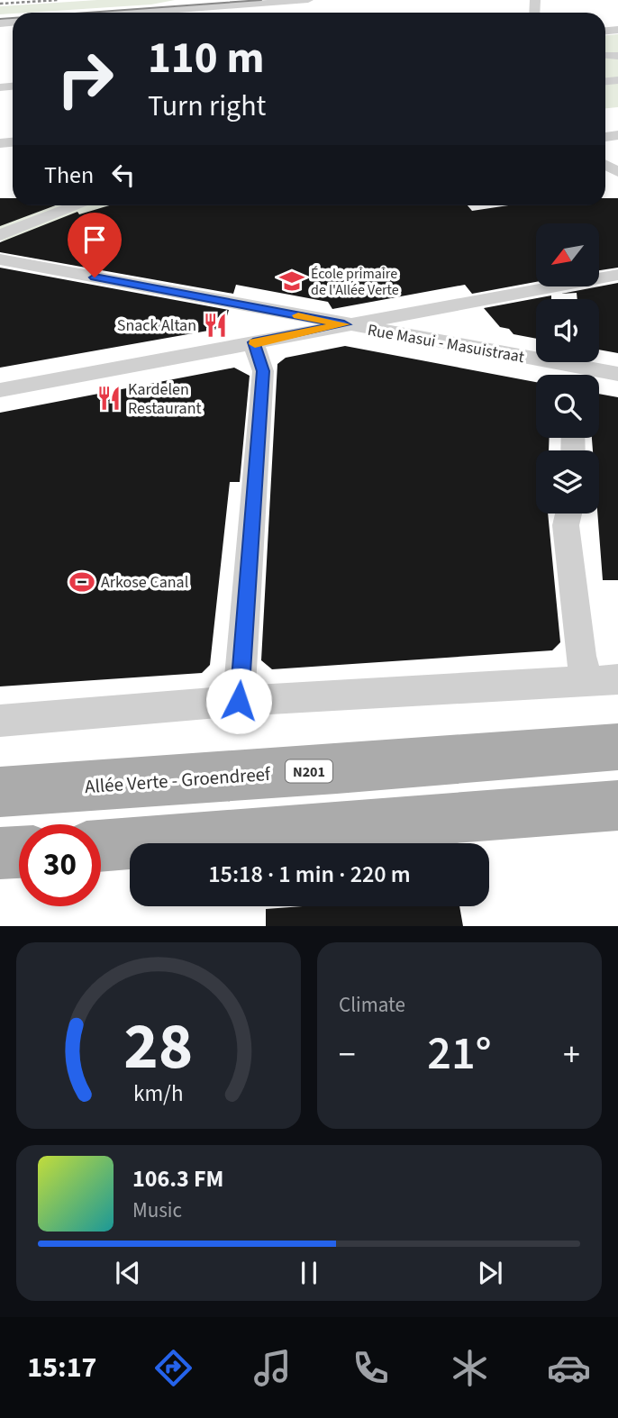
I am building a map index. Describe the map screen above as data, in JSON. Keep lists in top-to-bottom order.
{
  "streets": {
    "main road": ["N201", "Allée Verte - Groendreef"],
    "street": ["Rue Masui - Masuistraat"]
  },
  "places": {
    "school or university": ["École primaire de l'Allée Verte"],
    "restaurant": ["Snack Altan", "Kardelen Restaurant"],
    "sports": ["Arkose Canal"]
  },
  "north": "bottom left",
  "page": {
    "turn": ["110 m", "Turn right"],
    "then": "Then",
    "limit": "30",
    "trip": "15:18 · 1 min · 220 m",
    "tile": "Climate",
    "heat": ["−", "21°", "+"],
    "song": ["106.3 FM", "Music"],
    "tabs": "15:17",
    "gauge": ["28", "km/h"]
  }
}
